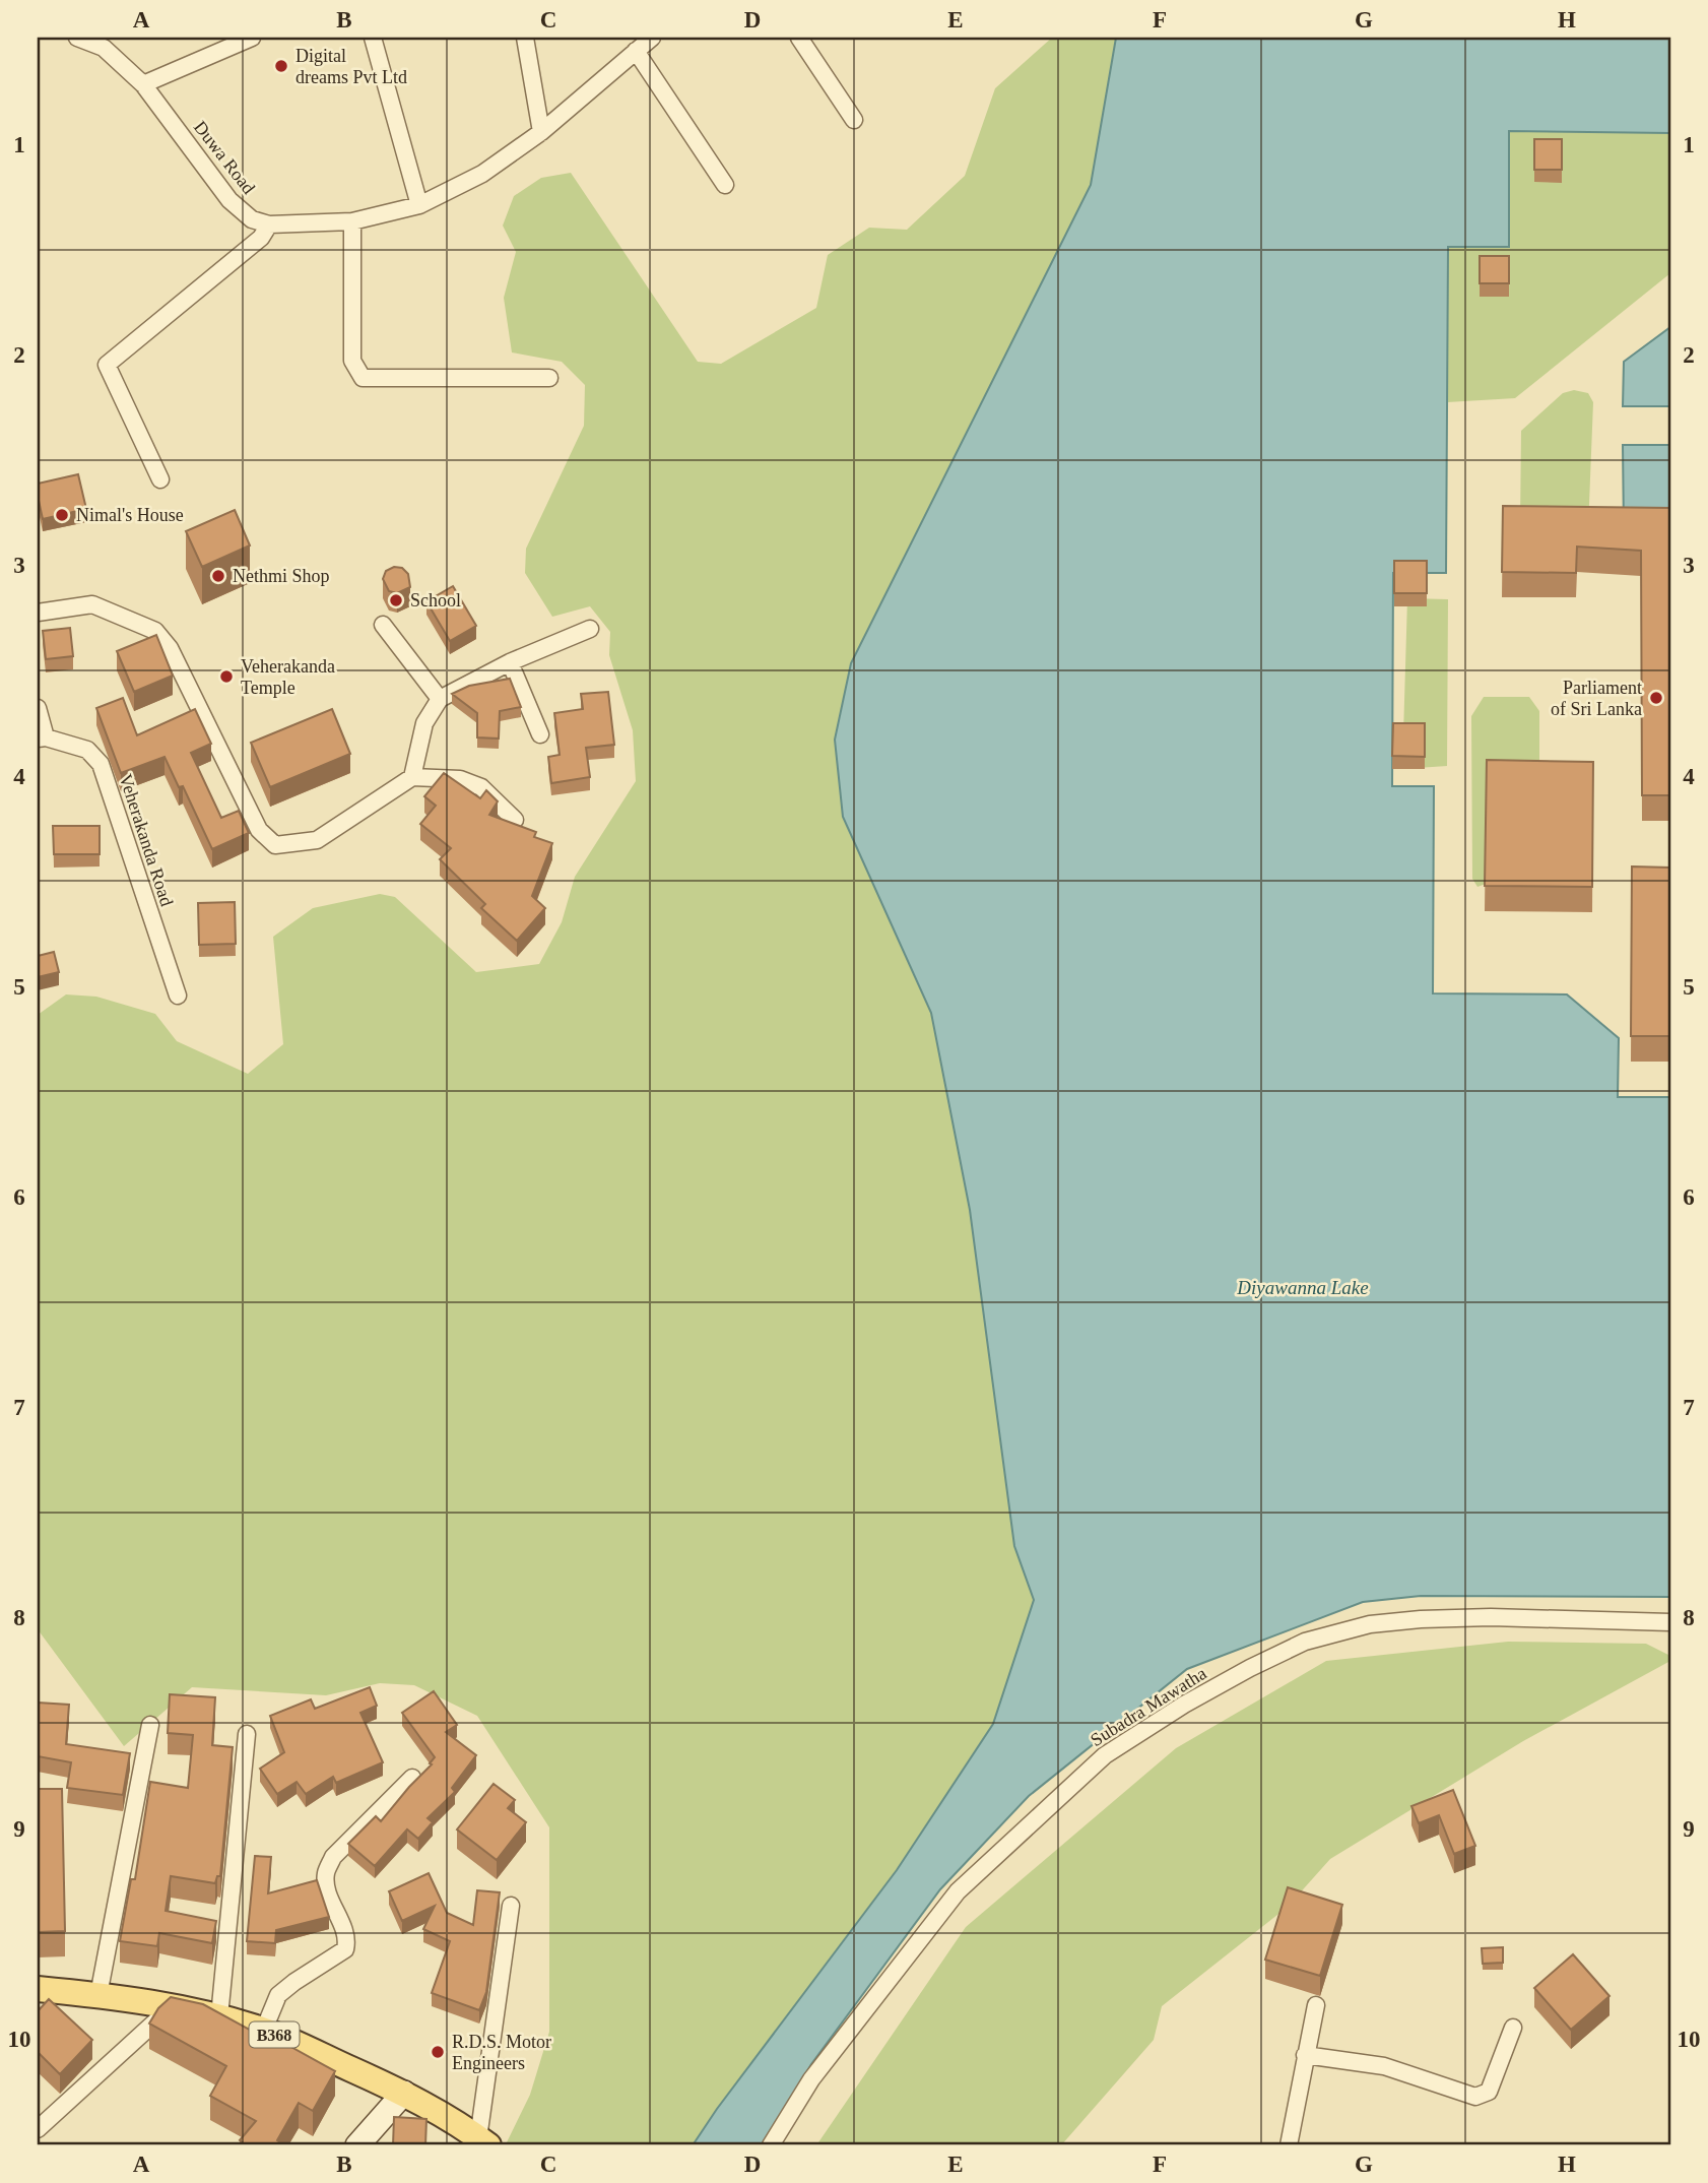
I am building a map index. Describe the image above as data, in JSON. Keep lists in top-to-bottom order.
{
  "streets": {
    "main road": ["B368"],
    "street": ["Duwa Road", "Veherakanda Road", "Subadra Mawatha"]
  },
  "water": ["Diyawanna Lake"],
  "places": [
    "Digital dreams Pvt Ltd",
    "Nimal's House",
    "Nethmi Shop",
    "School",
    "Veherakanda Temple",
    "Parliament of Sri Lanka",
    "R.D.S. Motor Engineers"
  ],
  "grid": {
    "columns": [
      "A",
      "B",
      "C",
      "D",
      "E",
      "F",
      "G",
      "H"
    ],
    "rows": [
      "1",
      "2",
      "3",
      "4",
      "5",
      "6",
      "7",
      "8",
      "9",
      "10"
    ]
  }
}
